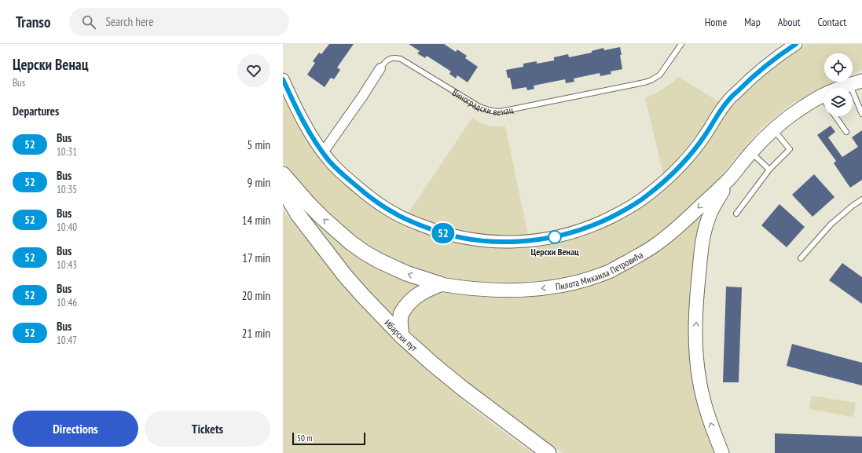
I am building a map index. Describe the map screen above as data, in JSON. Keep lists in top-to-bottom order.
{
  "streets": {
    "main road": ["Пилота Михаила Петровића", "Ибарски пут"],
    "street": ["Виноградски венац"]
  },
  "places": ["Церски Венац"],
  "lines": ["bus line 52"],
  "scale_bar": "50 m",
  "page": {
    "header": "Transo",
    "search": "Search here",
    "nav": [
      "Home",
      "Map",
      "About",
      "Contact"
    ],
    "heading": [
      ["Церски Венац", "Bus"],
      "Departures"
    ],
    "on_map": "52",
    "list": [
      {
        "mark": "52",
        "name": "Bus",
        "note": "10:31",
        "value": "5 min"
      },
      {
        "mark": "52",
        "name": "Bus",
        "note": "10:35",
        "value": "9 min"
      },
      {
        "mark": "52",
        "name": "Bus",
        "note": "10:40",
        "value": "14 min"
      },
      {
        "mark": "52",
        "name": "Bus",
        "note": "10:43",
        "value": "17 min"
      },
      {
        "mark": "52",
        "name": "Bus",
        "note": "10:46",
        "value": "20 min"
      },
      {
        "mark": "52",
        "name": "Bus",
        "note": "10:47",
        "value": "21 min"
      }
    ],
    "buttons": ["Directions", "Tickets"],
    "scale": "50 m"
  }
}
